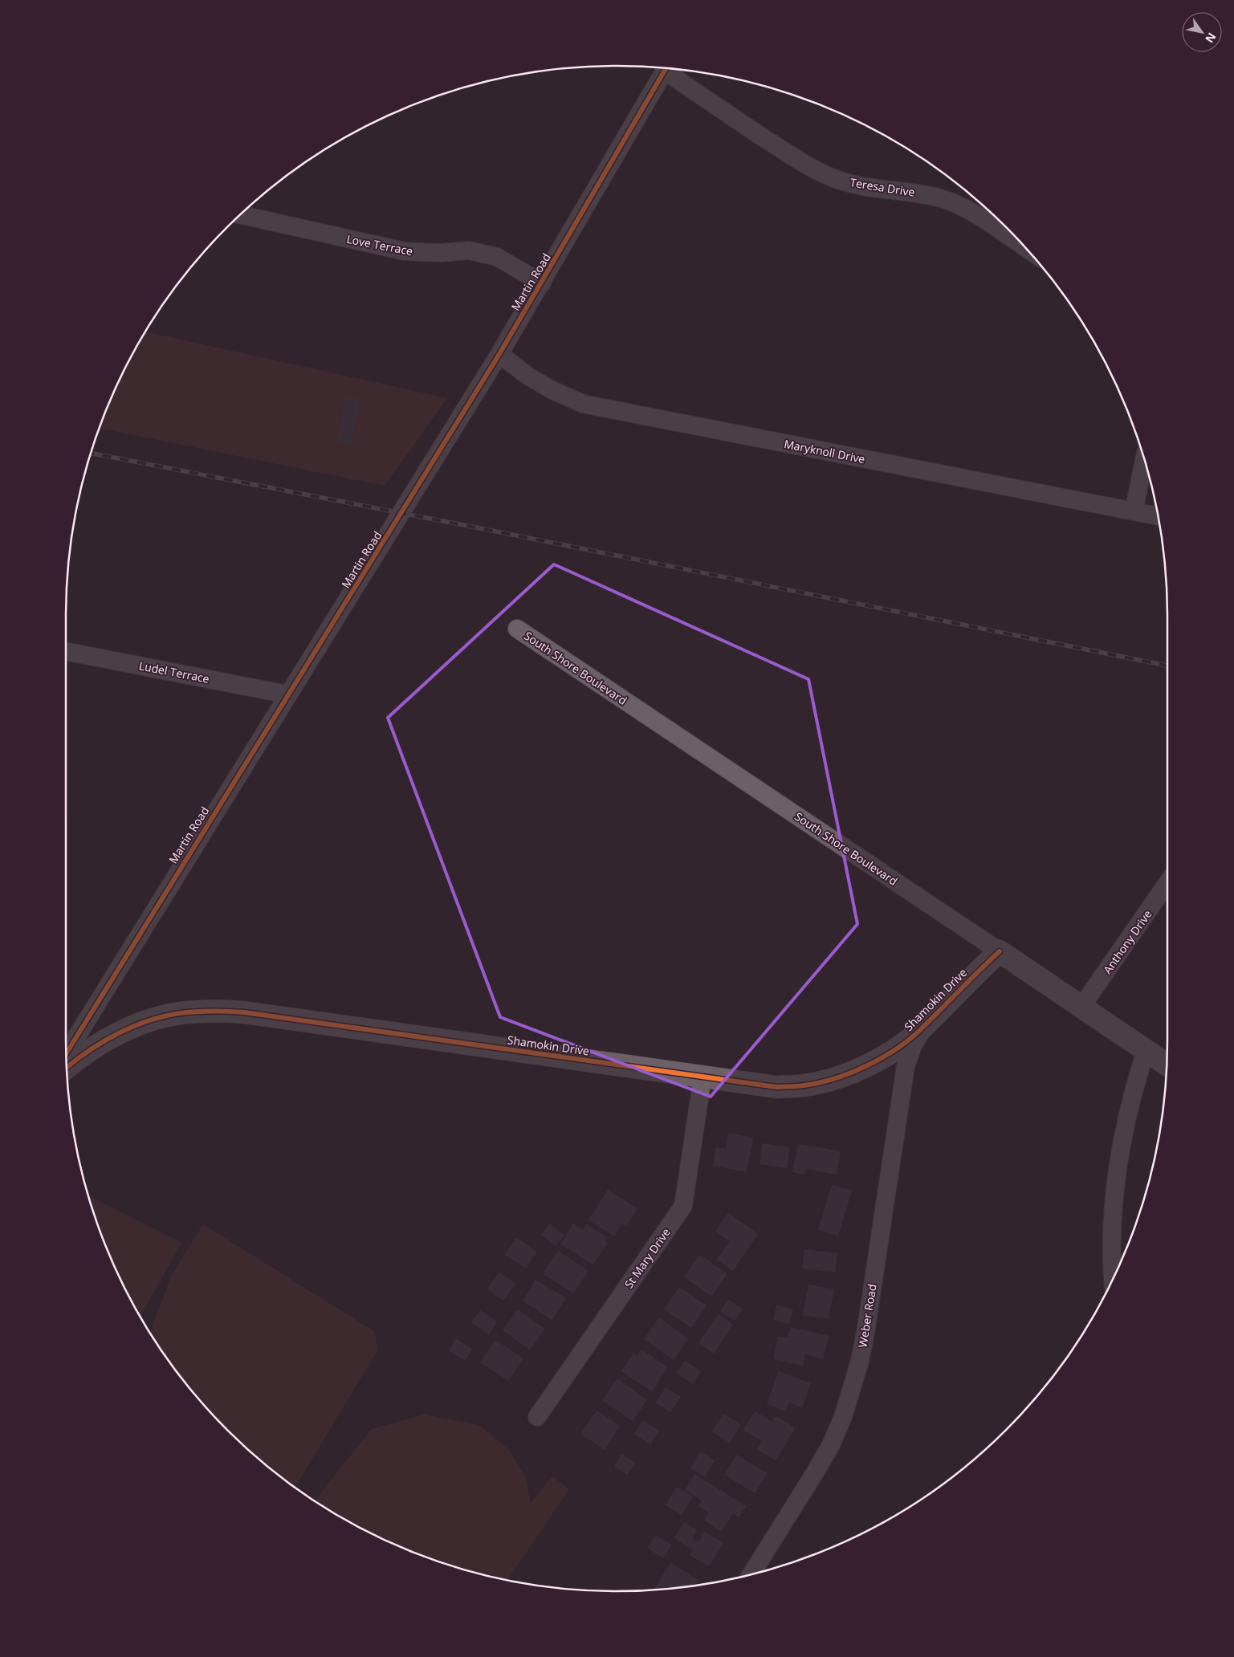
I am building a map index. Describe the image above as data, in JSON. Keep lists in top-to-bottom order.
{
  "streets": {
    "street": [
      "Teresa Drive",
      "Love Terrace",
      "Martin Road",
      "Maryknoll Drive",
      "South Shore Boulevard",
      "Ludel Terrace",
      "Anthony Drive",
      "Shamokin Drive",
      "St Mary Drive",
      "Weber Road"
    ]
  },
  "crossings": [
    ["Love Terrace", "Martin Road"],
    ["Martin Road", "Maryknoll Drive"],
    ["Martin Road", "Ludel Terrace"],
    ["South Shore Boulevard", "Anthony Drive"],
    ["South Shore Boulevard", "Shamokin Drive"],
    ["Shamokin Drive", "St Mary Drive"],
    ["Shamokin Drive", "Weber Road"]
  ],
  "north": "bottom right"
}
